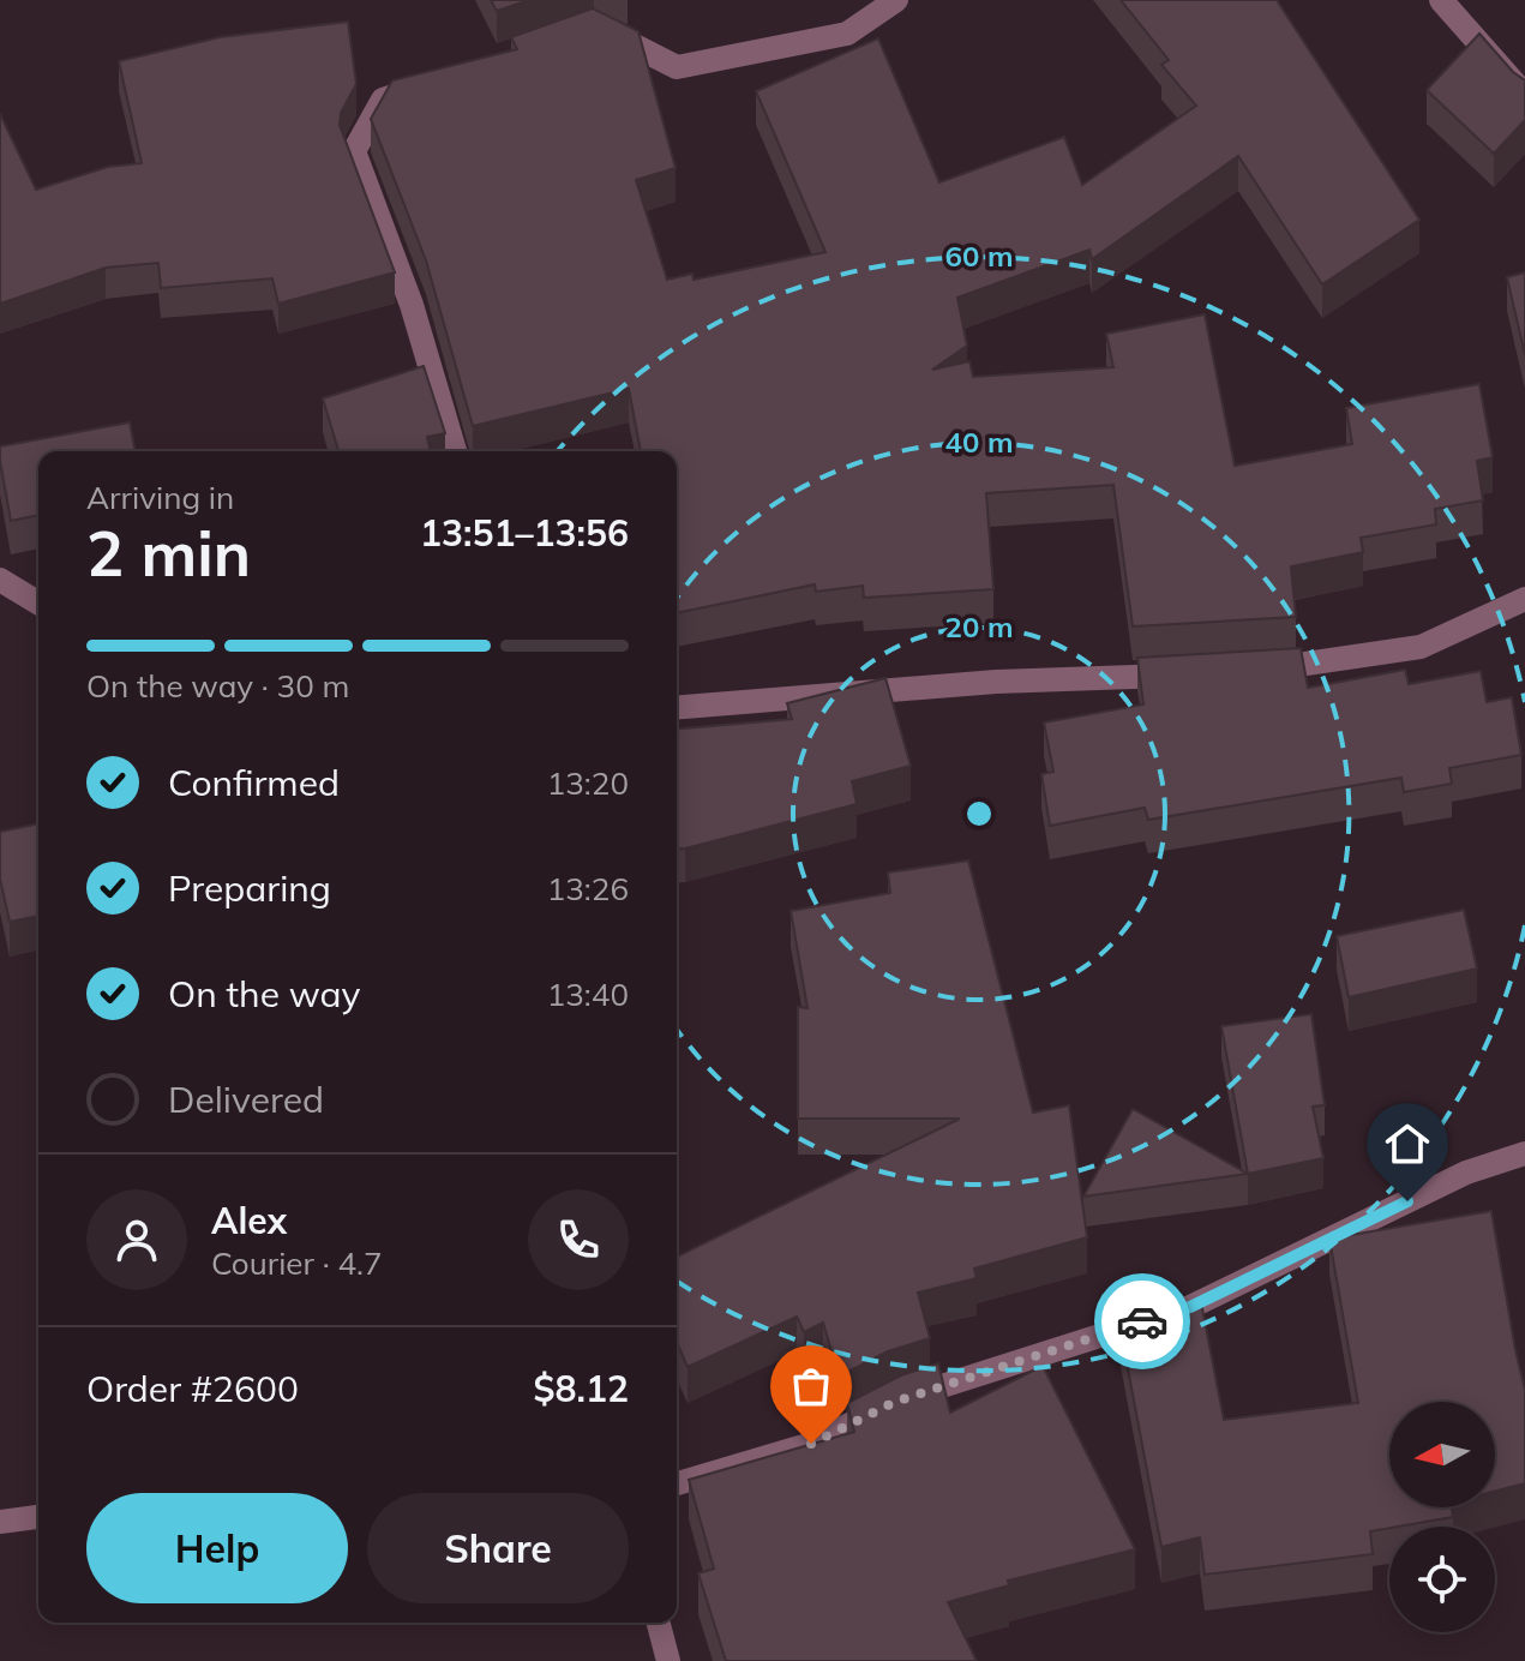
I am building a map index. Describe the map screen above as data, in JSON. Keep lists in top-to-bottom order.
{
  "north": "left",
  "page": {
    "heading": ["2 min", "Arriving in", "13:51–13:56"],
    "panel": [
      "Alex",
      "Courier · 4.7",
      "Order #2600",
      "$8.12"
    ],
    "bar": "On the way · 30 m",
    "list": [
      ["Confirmed", "13:20"],
      ["Preparing", "13:26"],
      ["On the way", "13:40"],
      "Delivered"
    ],
    "buttons": ["Help", "Share"]
  },
  "rings": ["60 m", "40 m", "20 m"]
}
